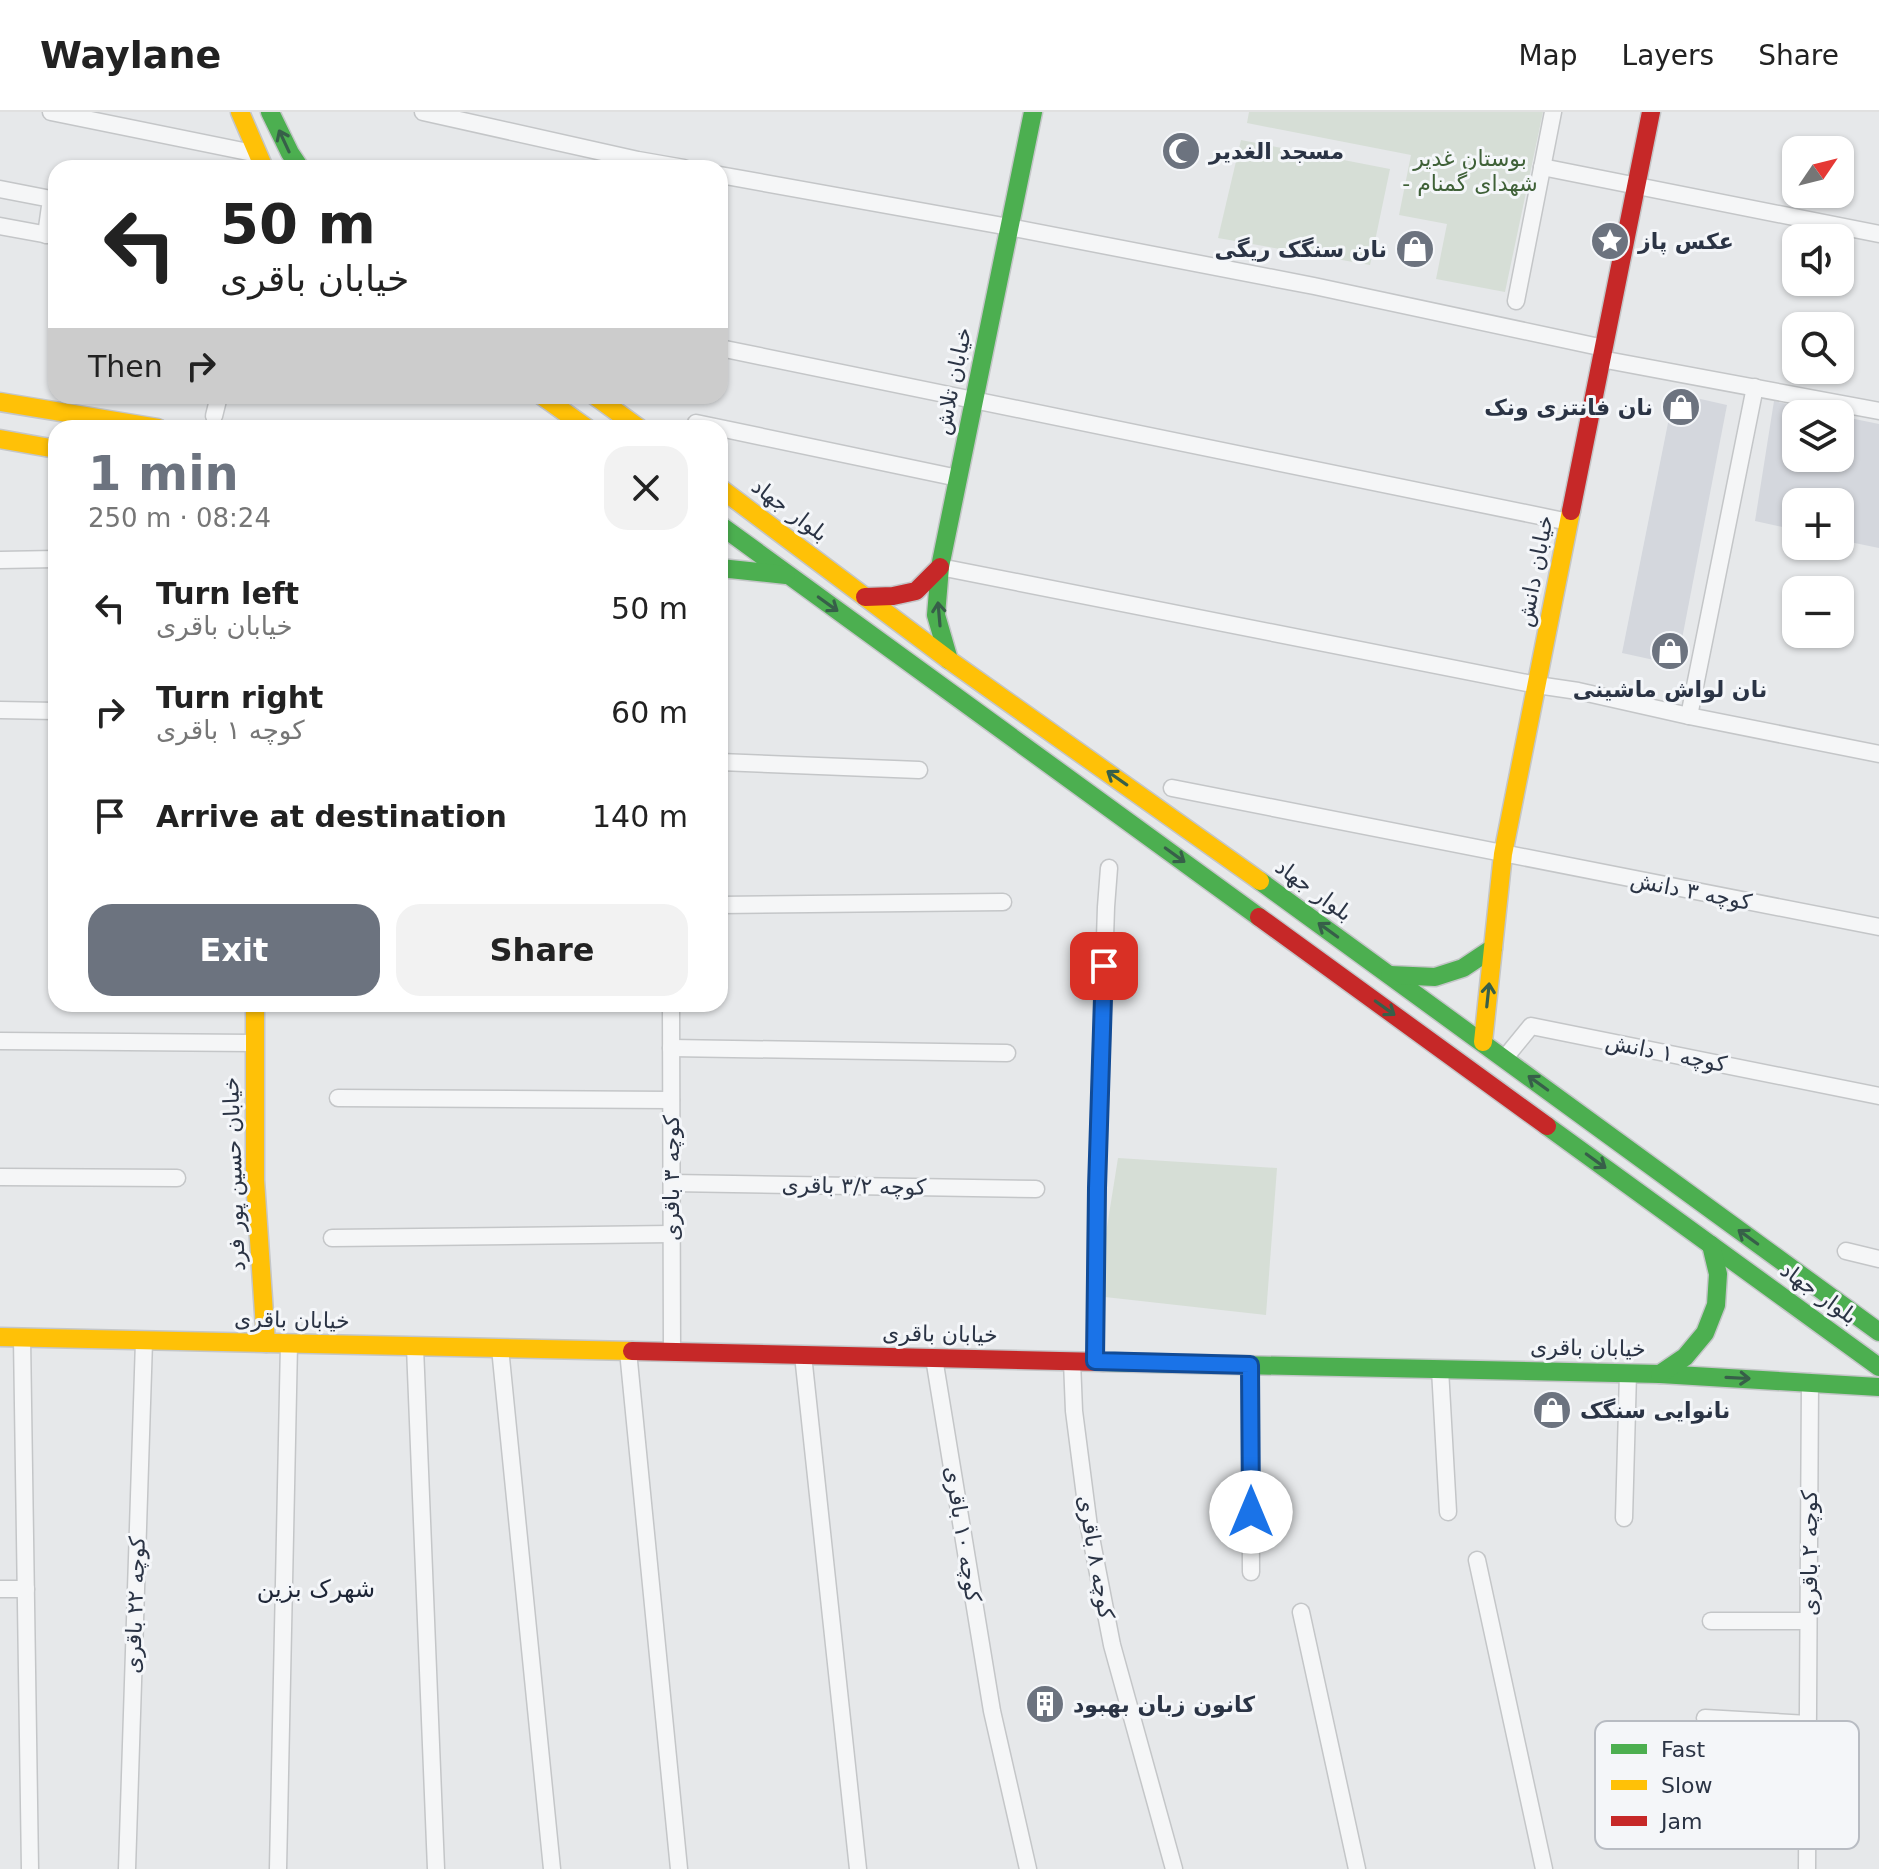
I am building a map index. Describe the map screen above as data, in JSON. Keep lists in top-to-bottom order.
{
  "streets": {
    "street": [
      "خیابان تلاش",
      "بلوار جهاد",
      "خیابان دانش",
      "کوچه ۳ دانش",
      "کوچه ۱ دانش",
      "خیابان حسین پور فرد",
      "کوچه ۳ باقری",
      "کوچه ۳/۲ باقری",
      "خیابان باقری",
      "کوچه ۱۰ باقری",
      "کوچه ۲ باقری",
      "کوچه ۸ باقری",
      "کوچه ۲۲ باقری"
    ]
  },
  "crossings": [
    ["خیابان تلاش", "بلوار جهاد"],
    ["بلوار جهاد", "خیابان دانش"],
    ["بلوار جهاد", "کوچه ۱ دانش"],
    ["خیابان دانش", "کوچه ۳ دانش"],
    ["خیابان حسین پور فرد", "خیابان باقری"],
    ["کوچه ۳ باقری", "کوچه ۳/۲ باقری"],
    ["کوچه ۳ باقری", "خیابان باقری"],
    ["خیابان باقری", "کوچه ۱۰ باقری"],
    ["خیابان باقری", "کوچه ۲ باقری"],
    ["خیابان باقری", "کوچه ۸ باقری"],
    ["خیابان باقری", "کوچه ۲۲ باقری"]
  ],
  "districts": ["شهرک بزین"],
  "parks": ["بوستان غدیر - شهدای گمنام"],
  "places": {
    "mosque": ["مسجد الغدیر"],
    "place": ["عکس پاز"],
    "shop": [
      "نان سنگک ریگی",
      "نان فانتزى ونک",
      "نان لواش ماشينى",
      "نانوایی سنگک"
    ],
    "building": ["کانون زبان بهبود"]
  },
  "legend": ["Fast", "Slow", "Jam"],
  "north": "top right",
  "page": {
    "header": "Waylane",
    "nav": ["Map", "Layers", "Share"],
    "map_buttons": ["+", "−"],
    "turn": ["50 m", "خیابان باقری"],
    "then": "Then",
    "heading": ["1 min", "250 m · 08:24"],
    "list": [
      {
        "name": "Turn left",
        "note": "خیابان باقری",
        "value": "50 m"
      },
      {
        "name": "Turn right",
        "note": "کوچه ۱ باقری",
        "value": "60 m"
      },
      {
        "name": "Arrive at destination",
        "value": "140 m"
      }
    ],
    "buttons": ["Exit", "Share"]
  }
}
